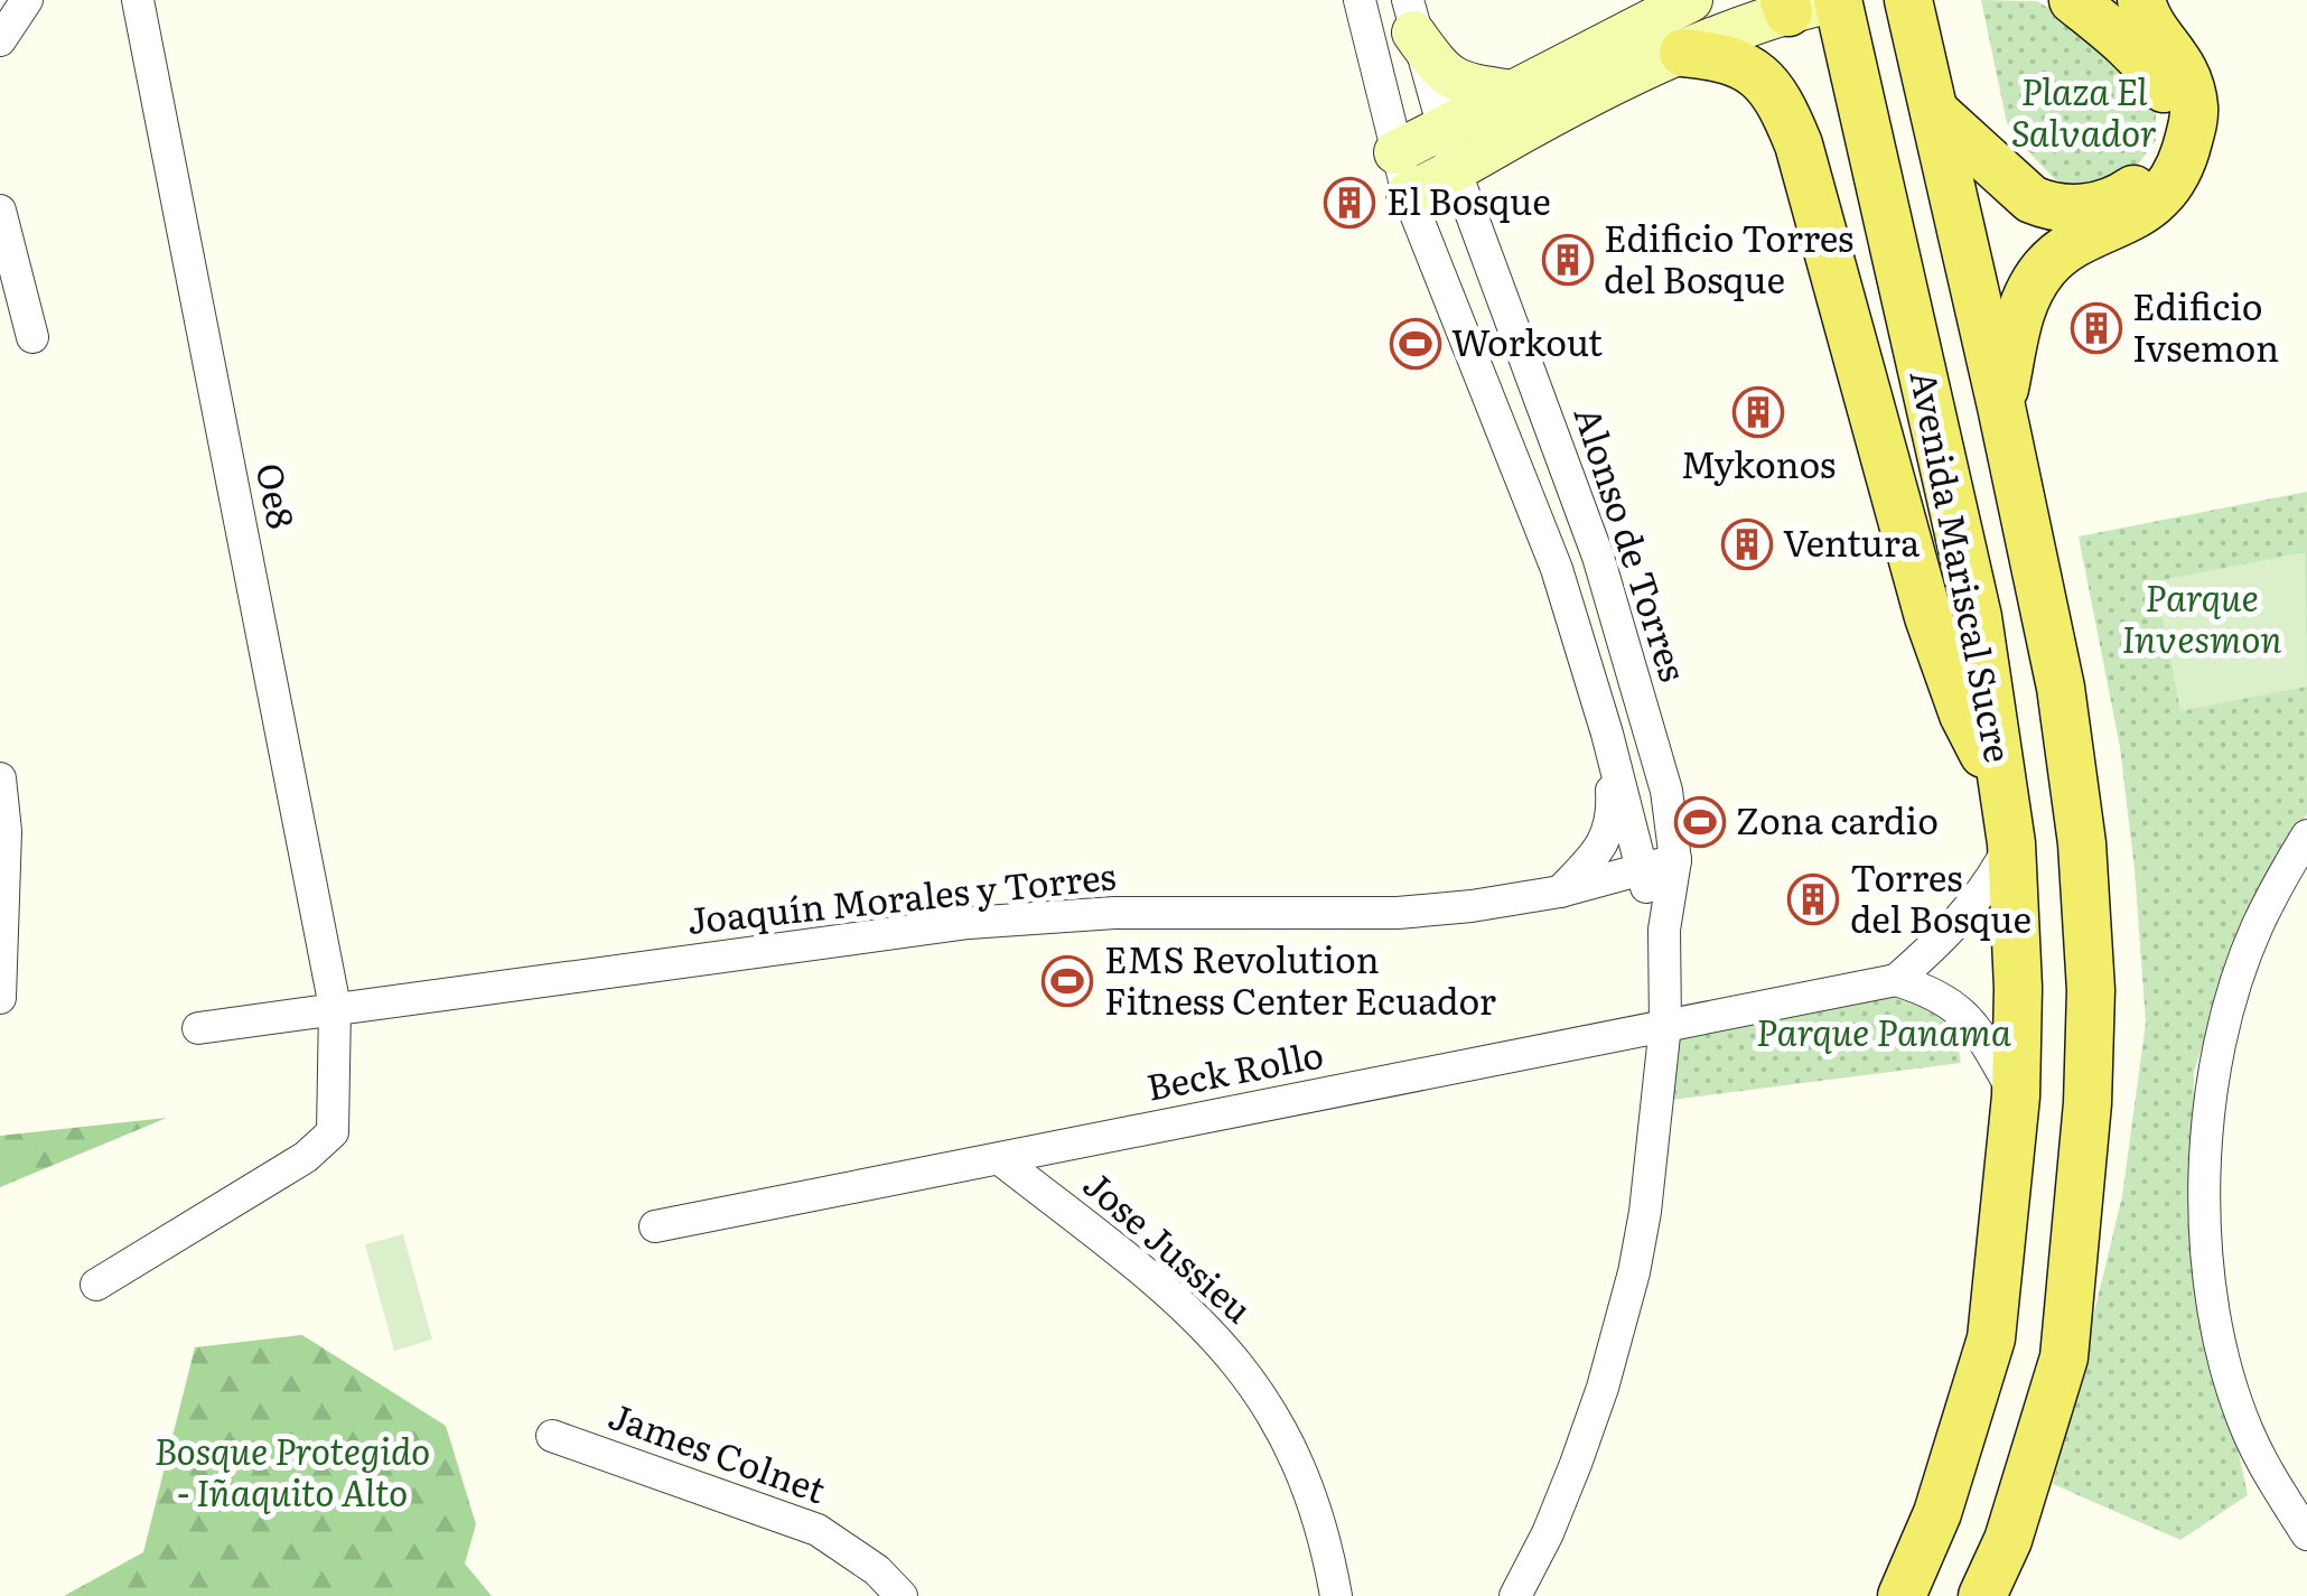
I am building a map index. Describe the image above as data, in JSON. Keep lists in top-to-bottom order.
{
  "streets": {
    "main road": ["Avenida Mariscal Sucre"],
    "street": [
      "Oe8",
      "Alonso de Torres",
      "Joaquín Morales y Torres",
      "Beck Rollo",
      "Jose Jussieu",
      "James Colnet"
    ]
  },
  "crossings": [
    ["Oe8", "Joaquín Morales y Torres"],
    ["Alonso de Torres", "Joaquín Morales y Torres"],
    ["Alonso de Torres", "Beck Rollo"],
    ["Beck Rollo", "Jose Jussieu"]
  ],
  "parks": [
    "Plaza El Salvador",
    "Parque Invesmon",
    "Parque Panama",
    "Bosque Protegido - Iñaquito Alto"
  ],
  "places": {
    "building": [
      "El Bosque",
      "Edificio Torres del Bosque",
      "Edificio Ivsemon",
      "Mykonos",
      "Ventura",
      "Torres del Bosque"
    ],
    "sports": ["Workout", "Zona cardio", "EMS Revolution Fitness Center Ecuador"]
  }
}
